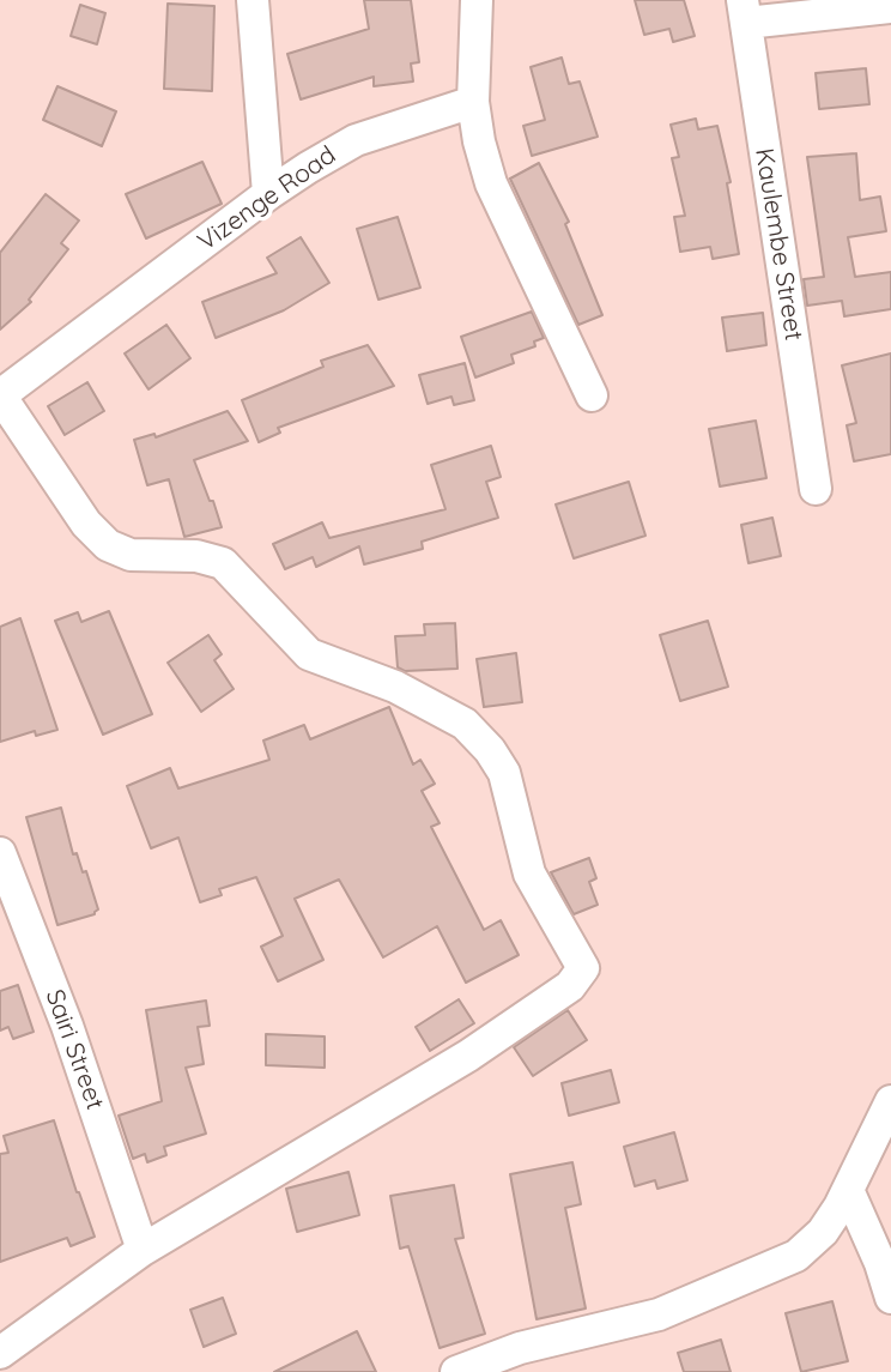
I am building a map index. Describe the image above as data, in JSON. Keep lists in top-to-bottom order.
{
  "streets": {
    "street": ["Vizenge Road", "Kaulembe Street", "Sairi Street"]
  }
}
